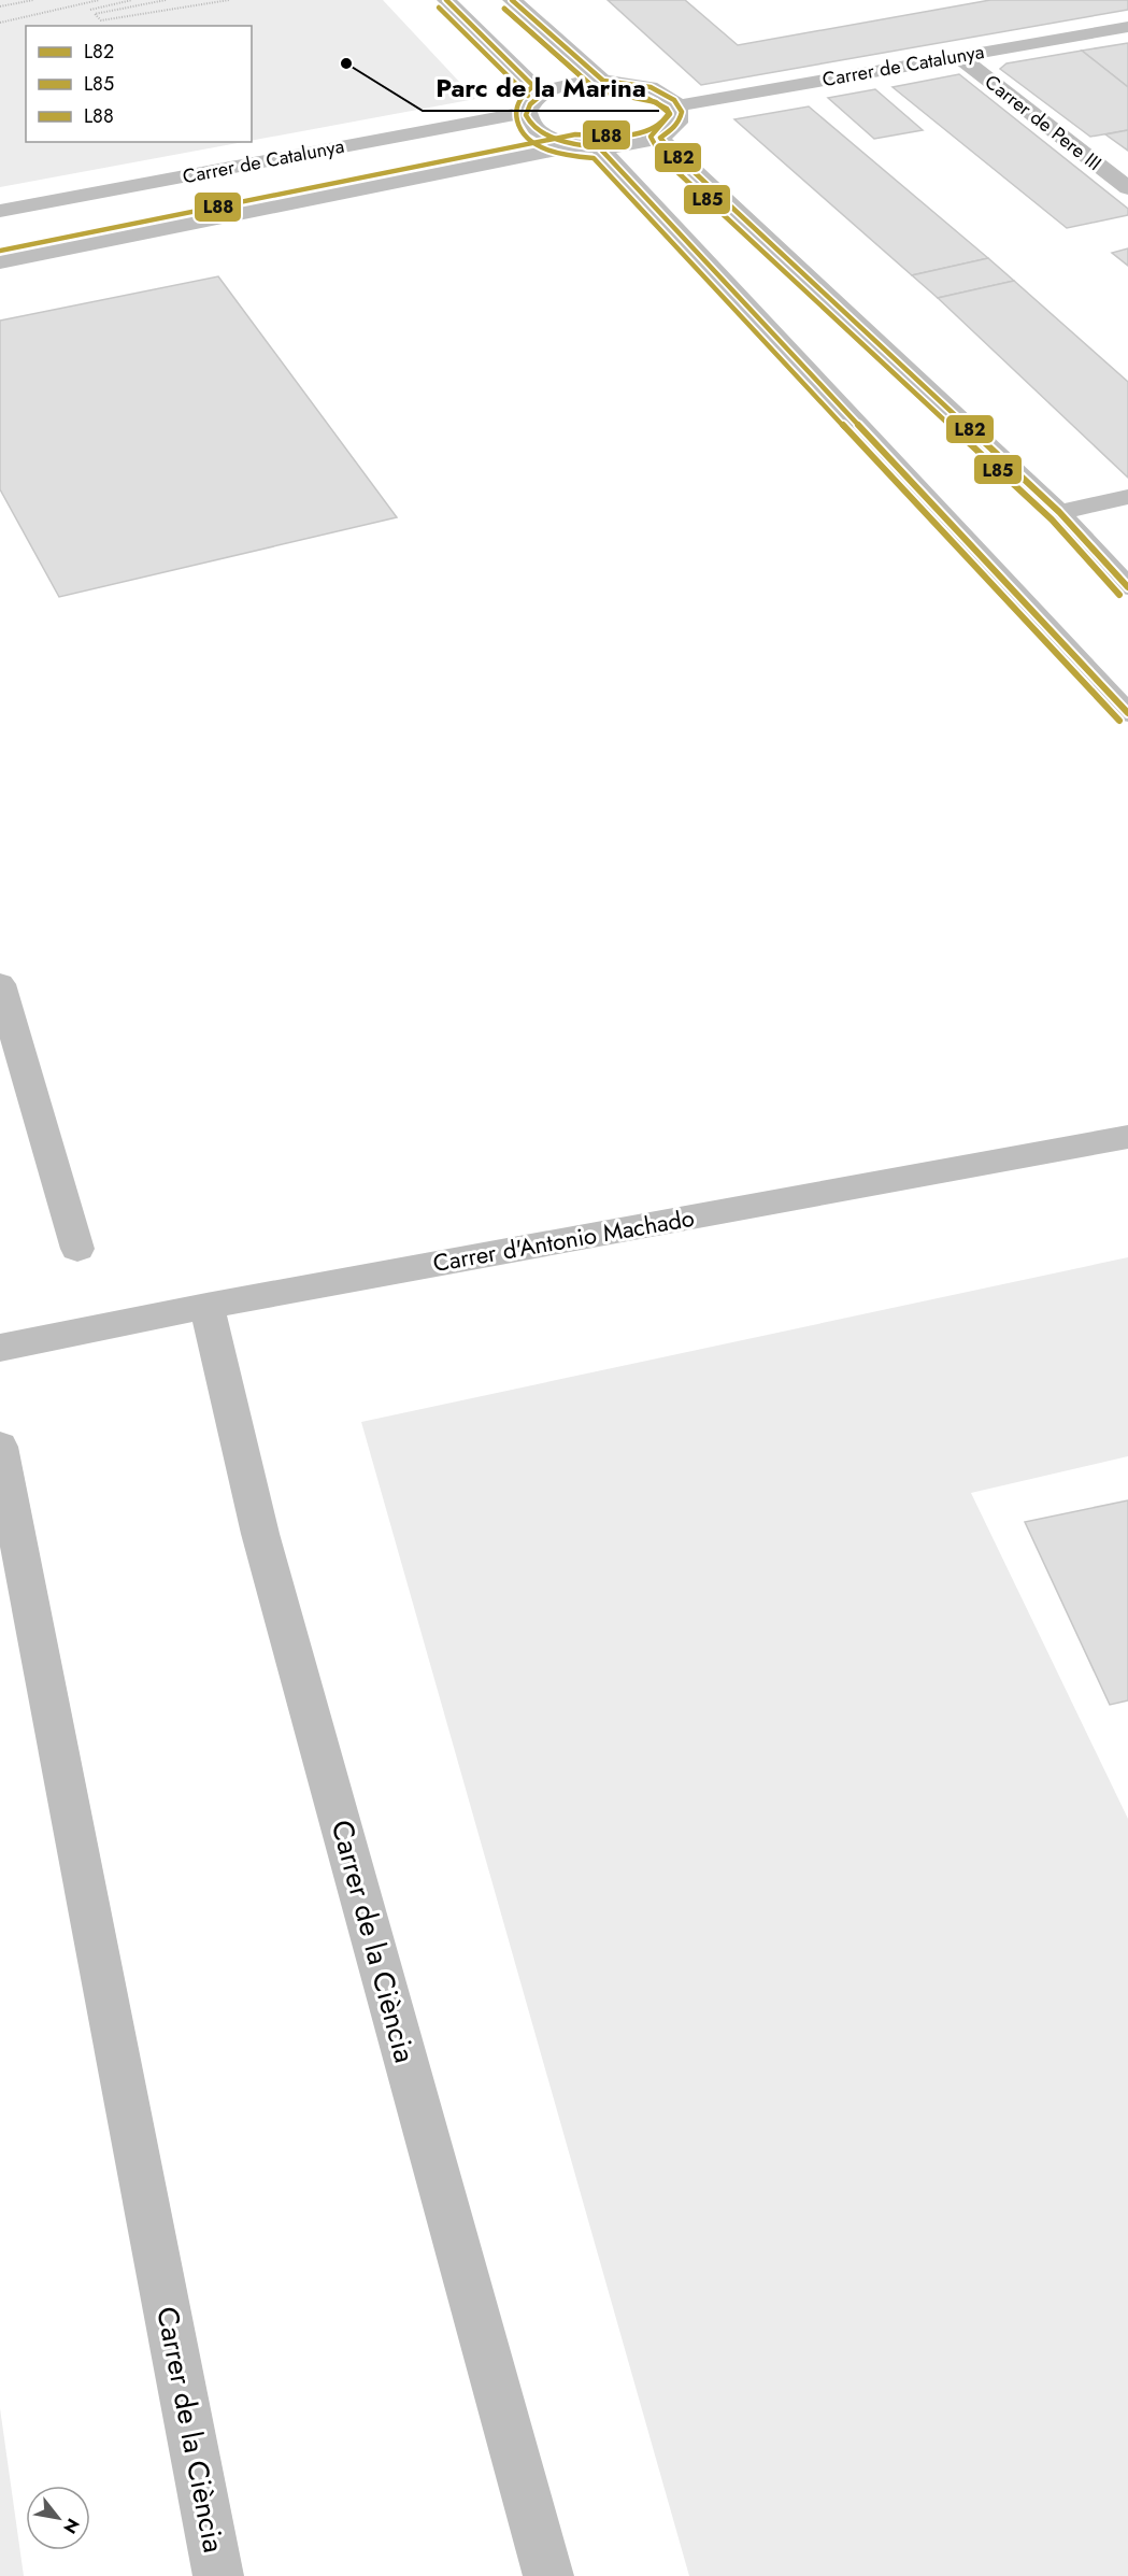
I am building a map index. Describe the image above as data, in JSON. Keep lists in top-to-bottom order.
{
  "streets": {
    "street": [
      "Carrer de Catalunya",
      "Carrer de Pere III",
      "Carrer d'Antonio Machado",
      "Carrer de la Ciència"
    ]
  },
  "crossings": [
    ["Carrer de Catalunya", "Carrer de Pere III"],
    ["Carrer d'Antonio Machado", "Carrer de la Ciència"]
  ],
  "places": ["Parc de la Marina"],
  "lines": ["transit line L82", "transit line L85", "transit line L88"],
  "legend": ["L82", "L85", "L88"],
  "north": "bottom right"
}
